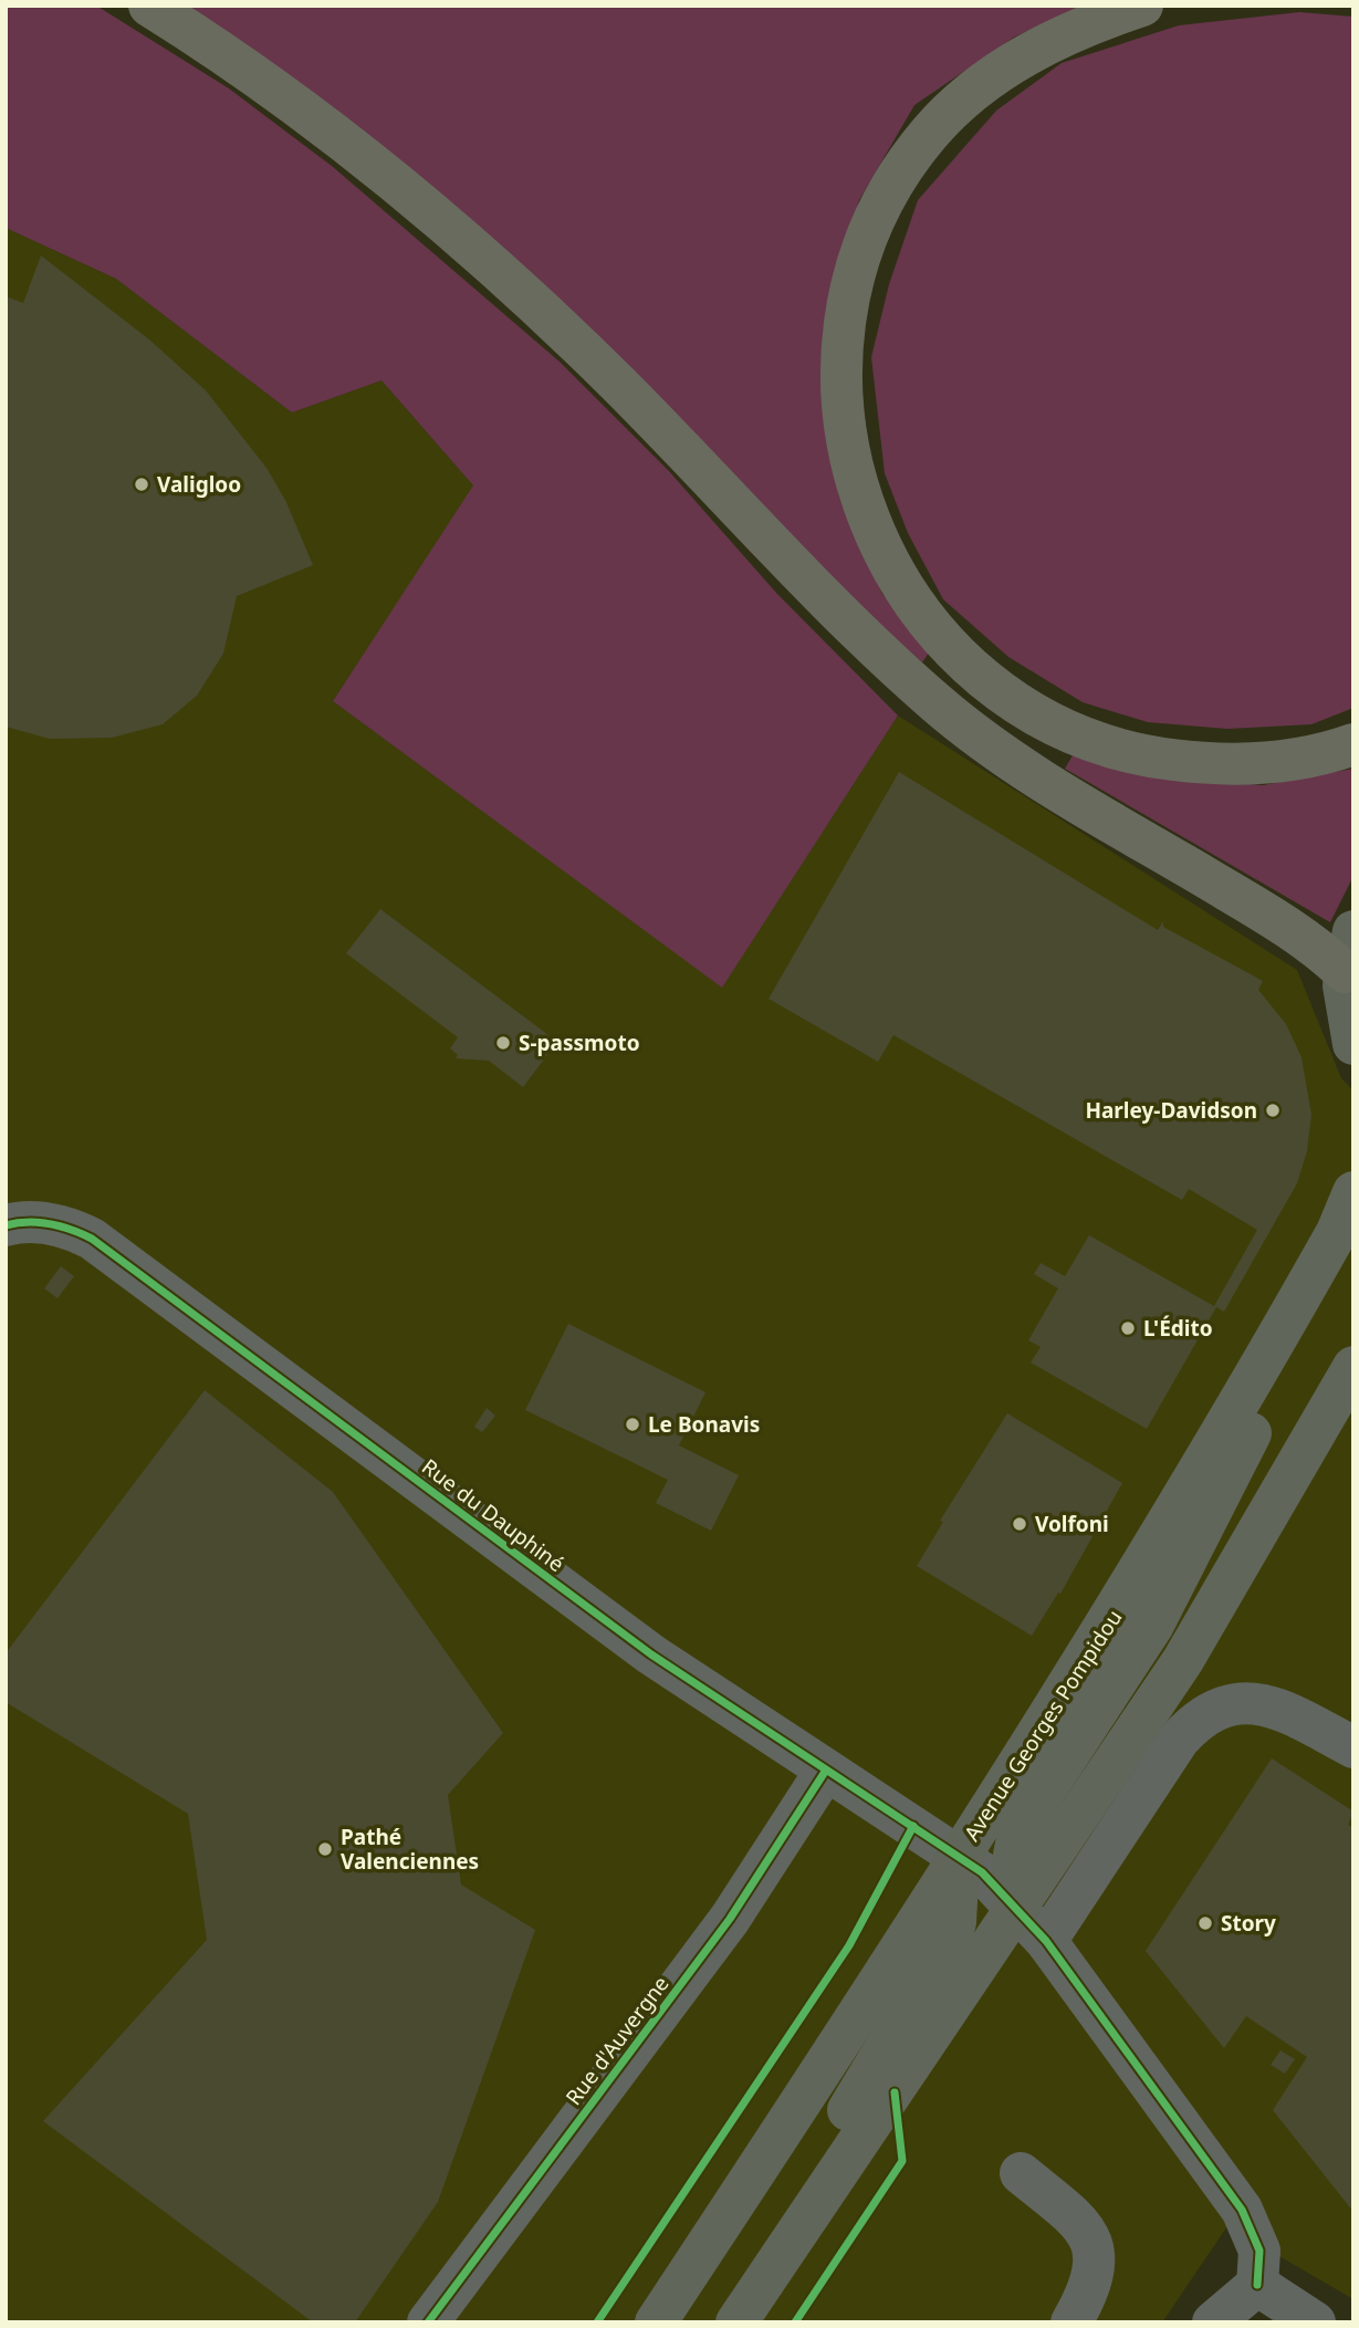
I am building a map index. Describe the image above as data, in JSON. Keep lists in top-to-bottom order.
{
  "streets": {
    "main road": ["Avenue Georges Pompidou"],
    "street": ["Rue du Dauphiné", "Rue d'Auvergne"]
  },
  "crossings": [
    ["Rue du Dauphiné", "Avenue Georges Pompidou"],
    ["Rue du Dauphiné", "Rue d'Auvergne"]
  ],
  "places": [
    "Valigloo",
    "S-passmoto",
    "Harley-Davidson",
    "L'Édito",
    "Le Bonavis",
    "Volfoni",
    "Pathé Valenciennes",
    "Story"
  ]
}
